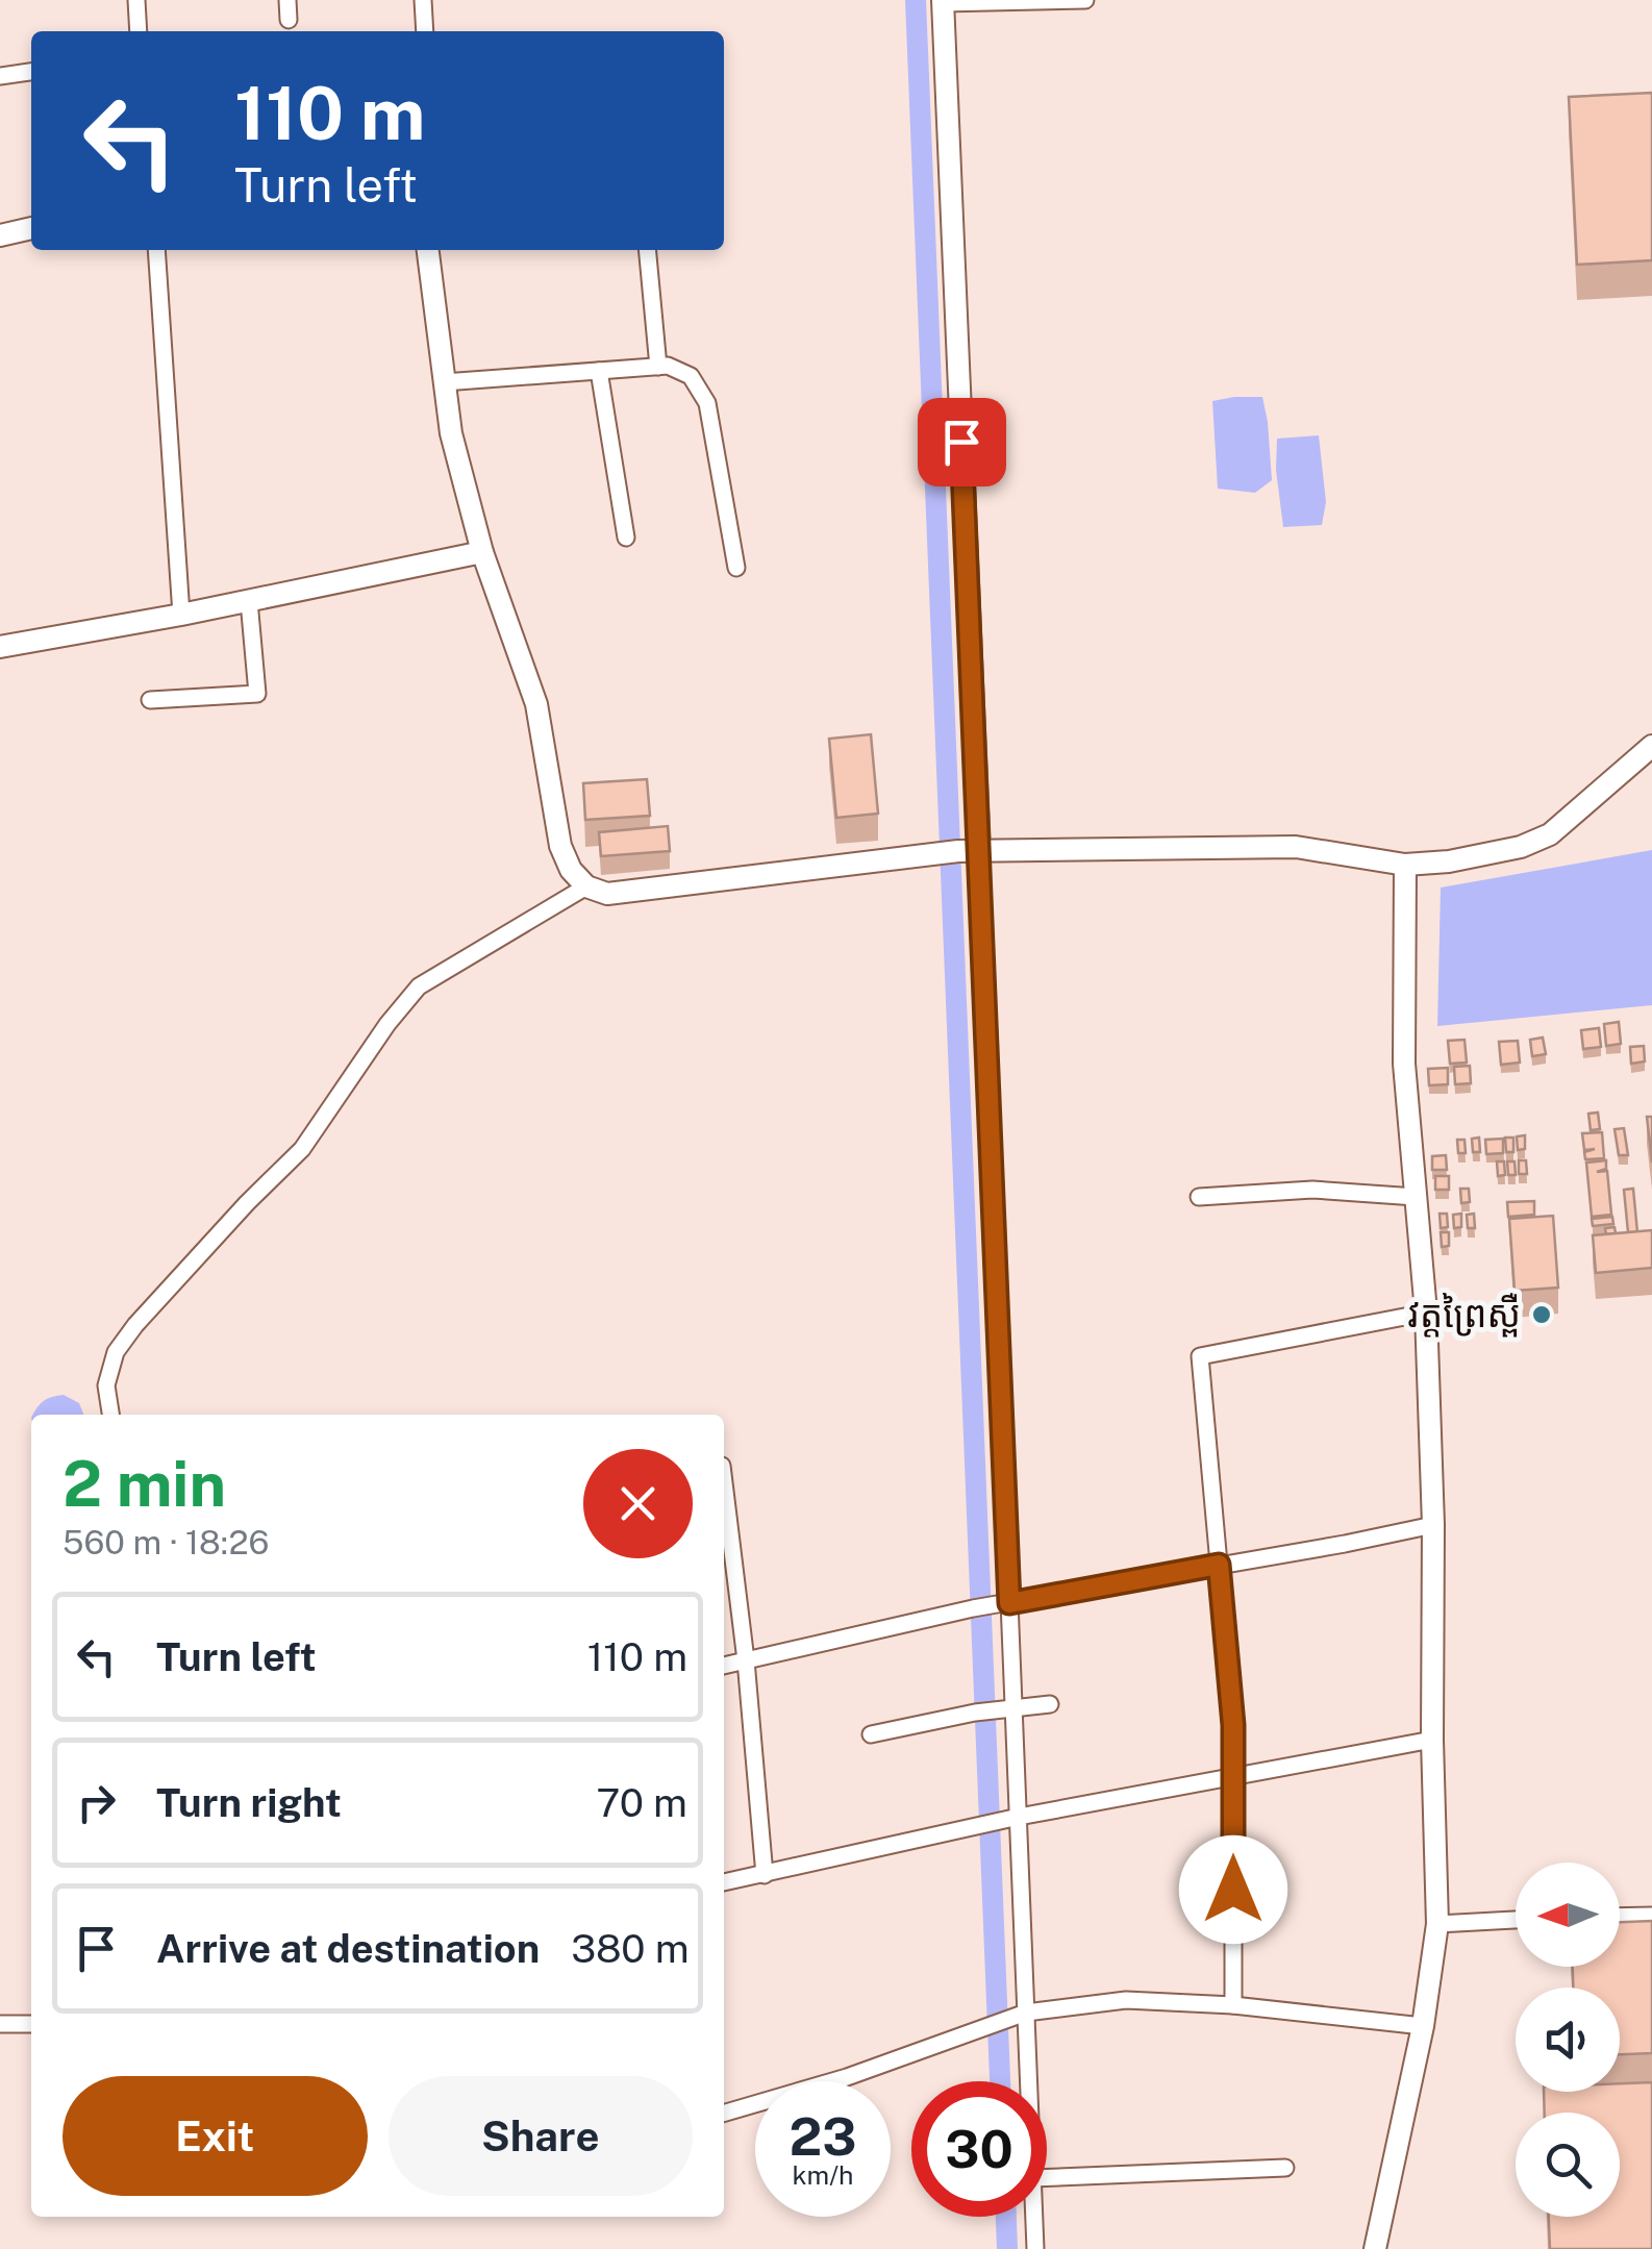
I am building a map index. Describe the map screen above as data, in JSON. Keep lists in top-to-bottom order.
{
  "places": ["វត្តព្រៃស្ពឺ"],
  "north": "left",
  "page": {
    "turn": ["110 m", "Turn left"],
    "heading": ["2 min", "560 m · 18:26"],
    "list": [
      {
        "name": "Turn left",
        "value": "110 m"
      },
      {
        "name": "Turn right",
        "value": "70 m"
      },
      {
        "name": "Arrive at destination",
        "value": "380 m"
      }
    ],
    "buttons": ["Exit", "Share"],
    "speed": "23 km/h",
    "limit": "30"
  }
}
